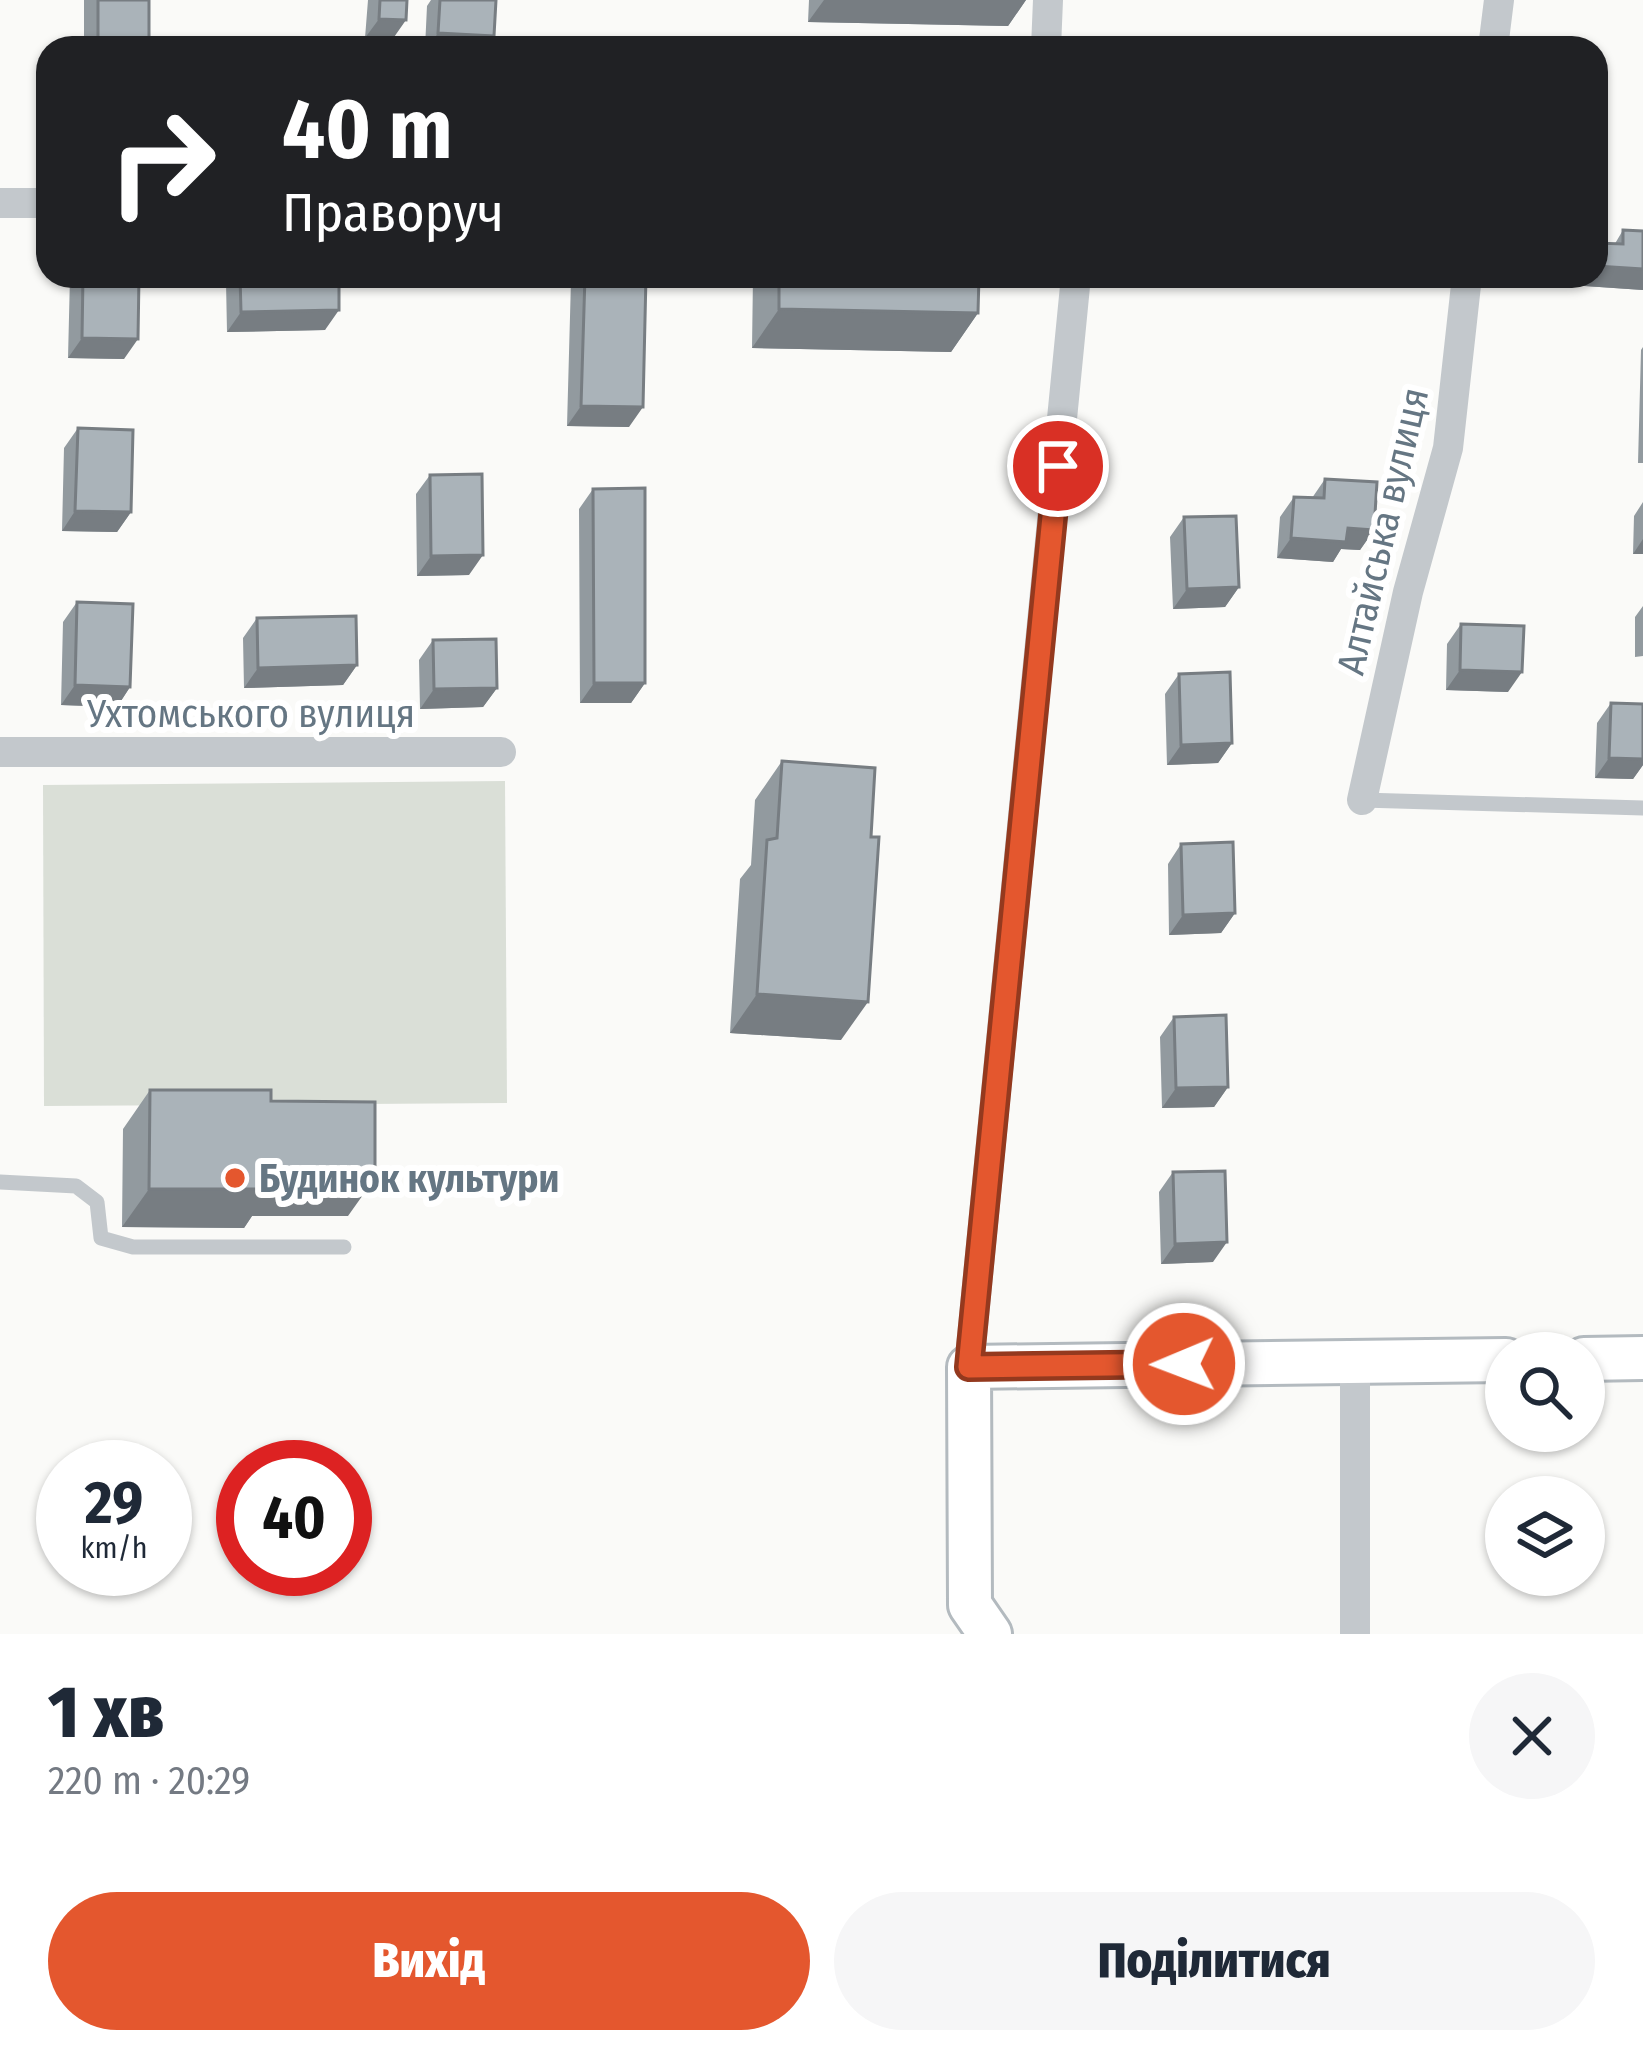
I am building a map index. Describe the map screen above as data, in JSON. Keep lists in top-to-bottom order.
{
  "streets": {
    "street": ["Алтайська вулиця", "Ухтомського вулиця"]
  },
  "places": ["Будинок культури"],
  "page": {
    "turn": ["40 m", "Праворуч"],
    "speed": "29 km/h",
    "limit": "40",
    "heading": ["1 хв", "220 m · 20:29"],
    "buttons": ["Вихід", "Поділитися"]
  }
}
